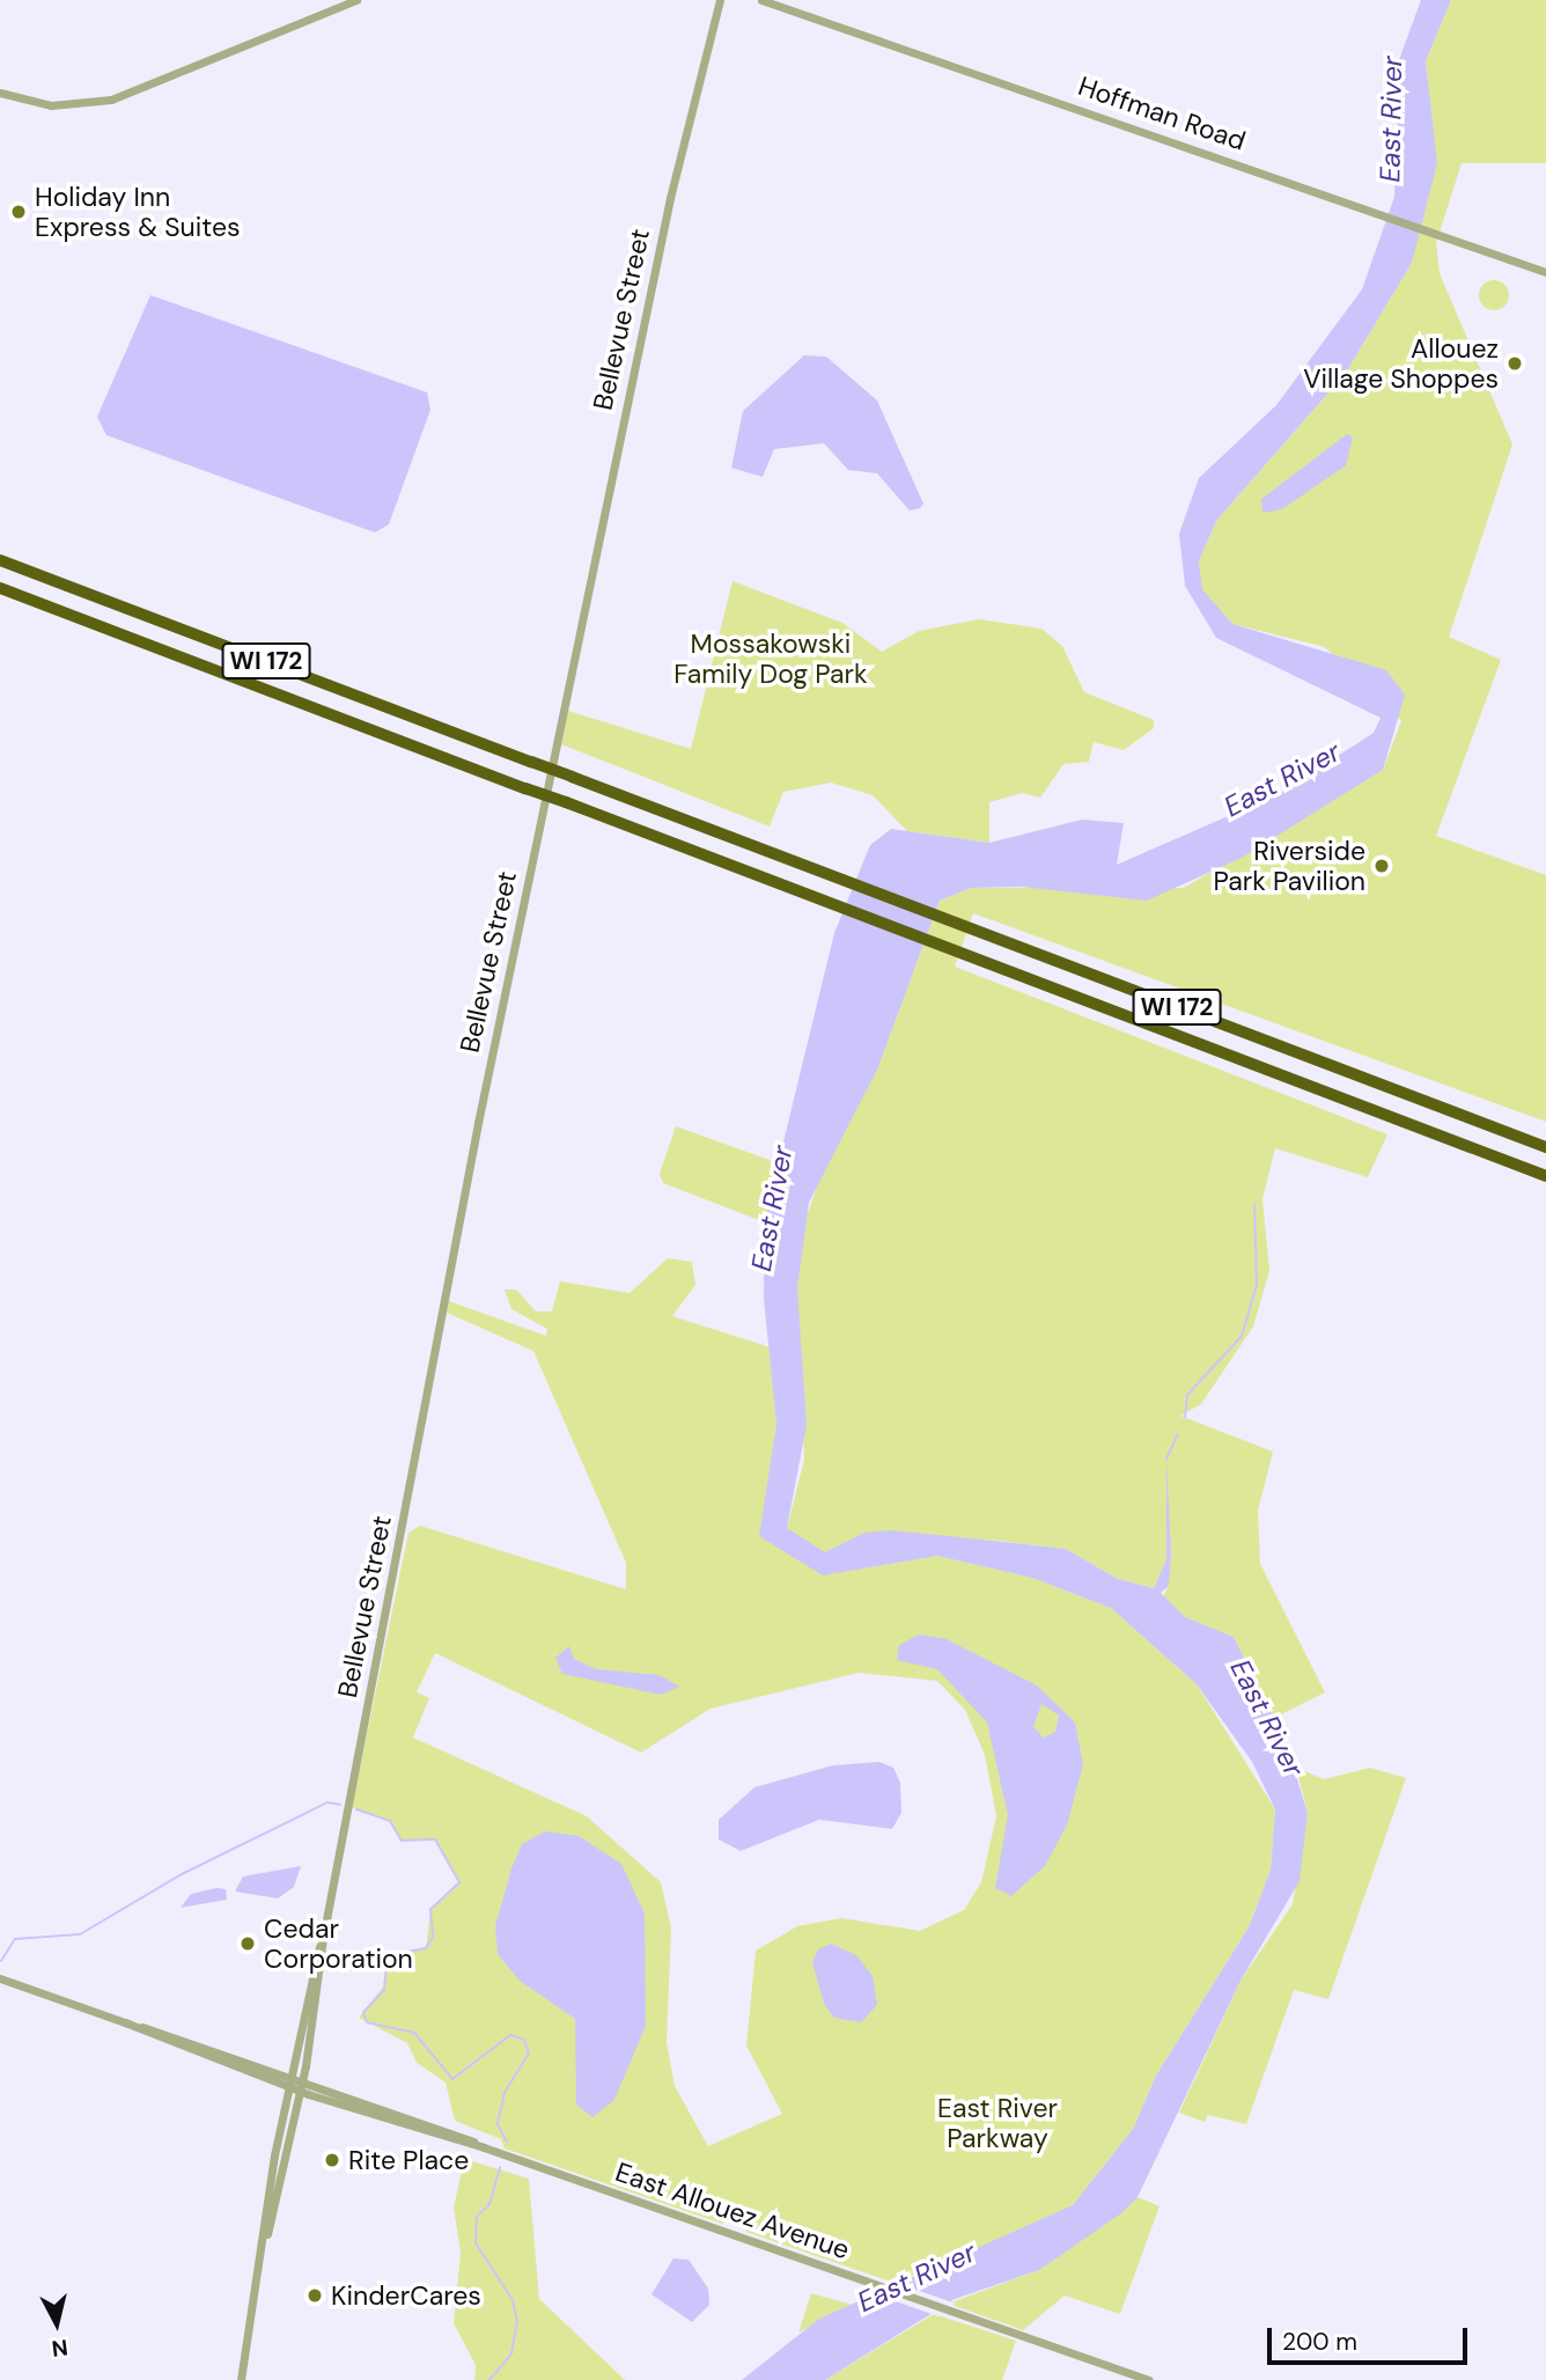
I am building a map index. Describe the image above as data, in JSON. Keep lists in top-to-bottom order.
{
  "streets": {
    "highway": ["WI 172"],
    "street": ["Hoffman Road", "Bellevue Street", "East Allouez Avenue"]
  },
  "crossings": [
    ["Bellevue Street", "East Allouez Avenue"]
  ],
  "water": ["East River"],
  "parks": ["Mossakowski Family Dog Park", "East River Parkway"],
  "places": [
    "Holiday Inn Express & Suites",
    "Allouez Village Shoppes",
    "Riverside Park Pavilion",
    "Cedar Corporation",
    "Rite Place",
    "KinderCares"
  ],
  "scale_bar": "200 m",
  "north": "bottom"
}
